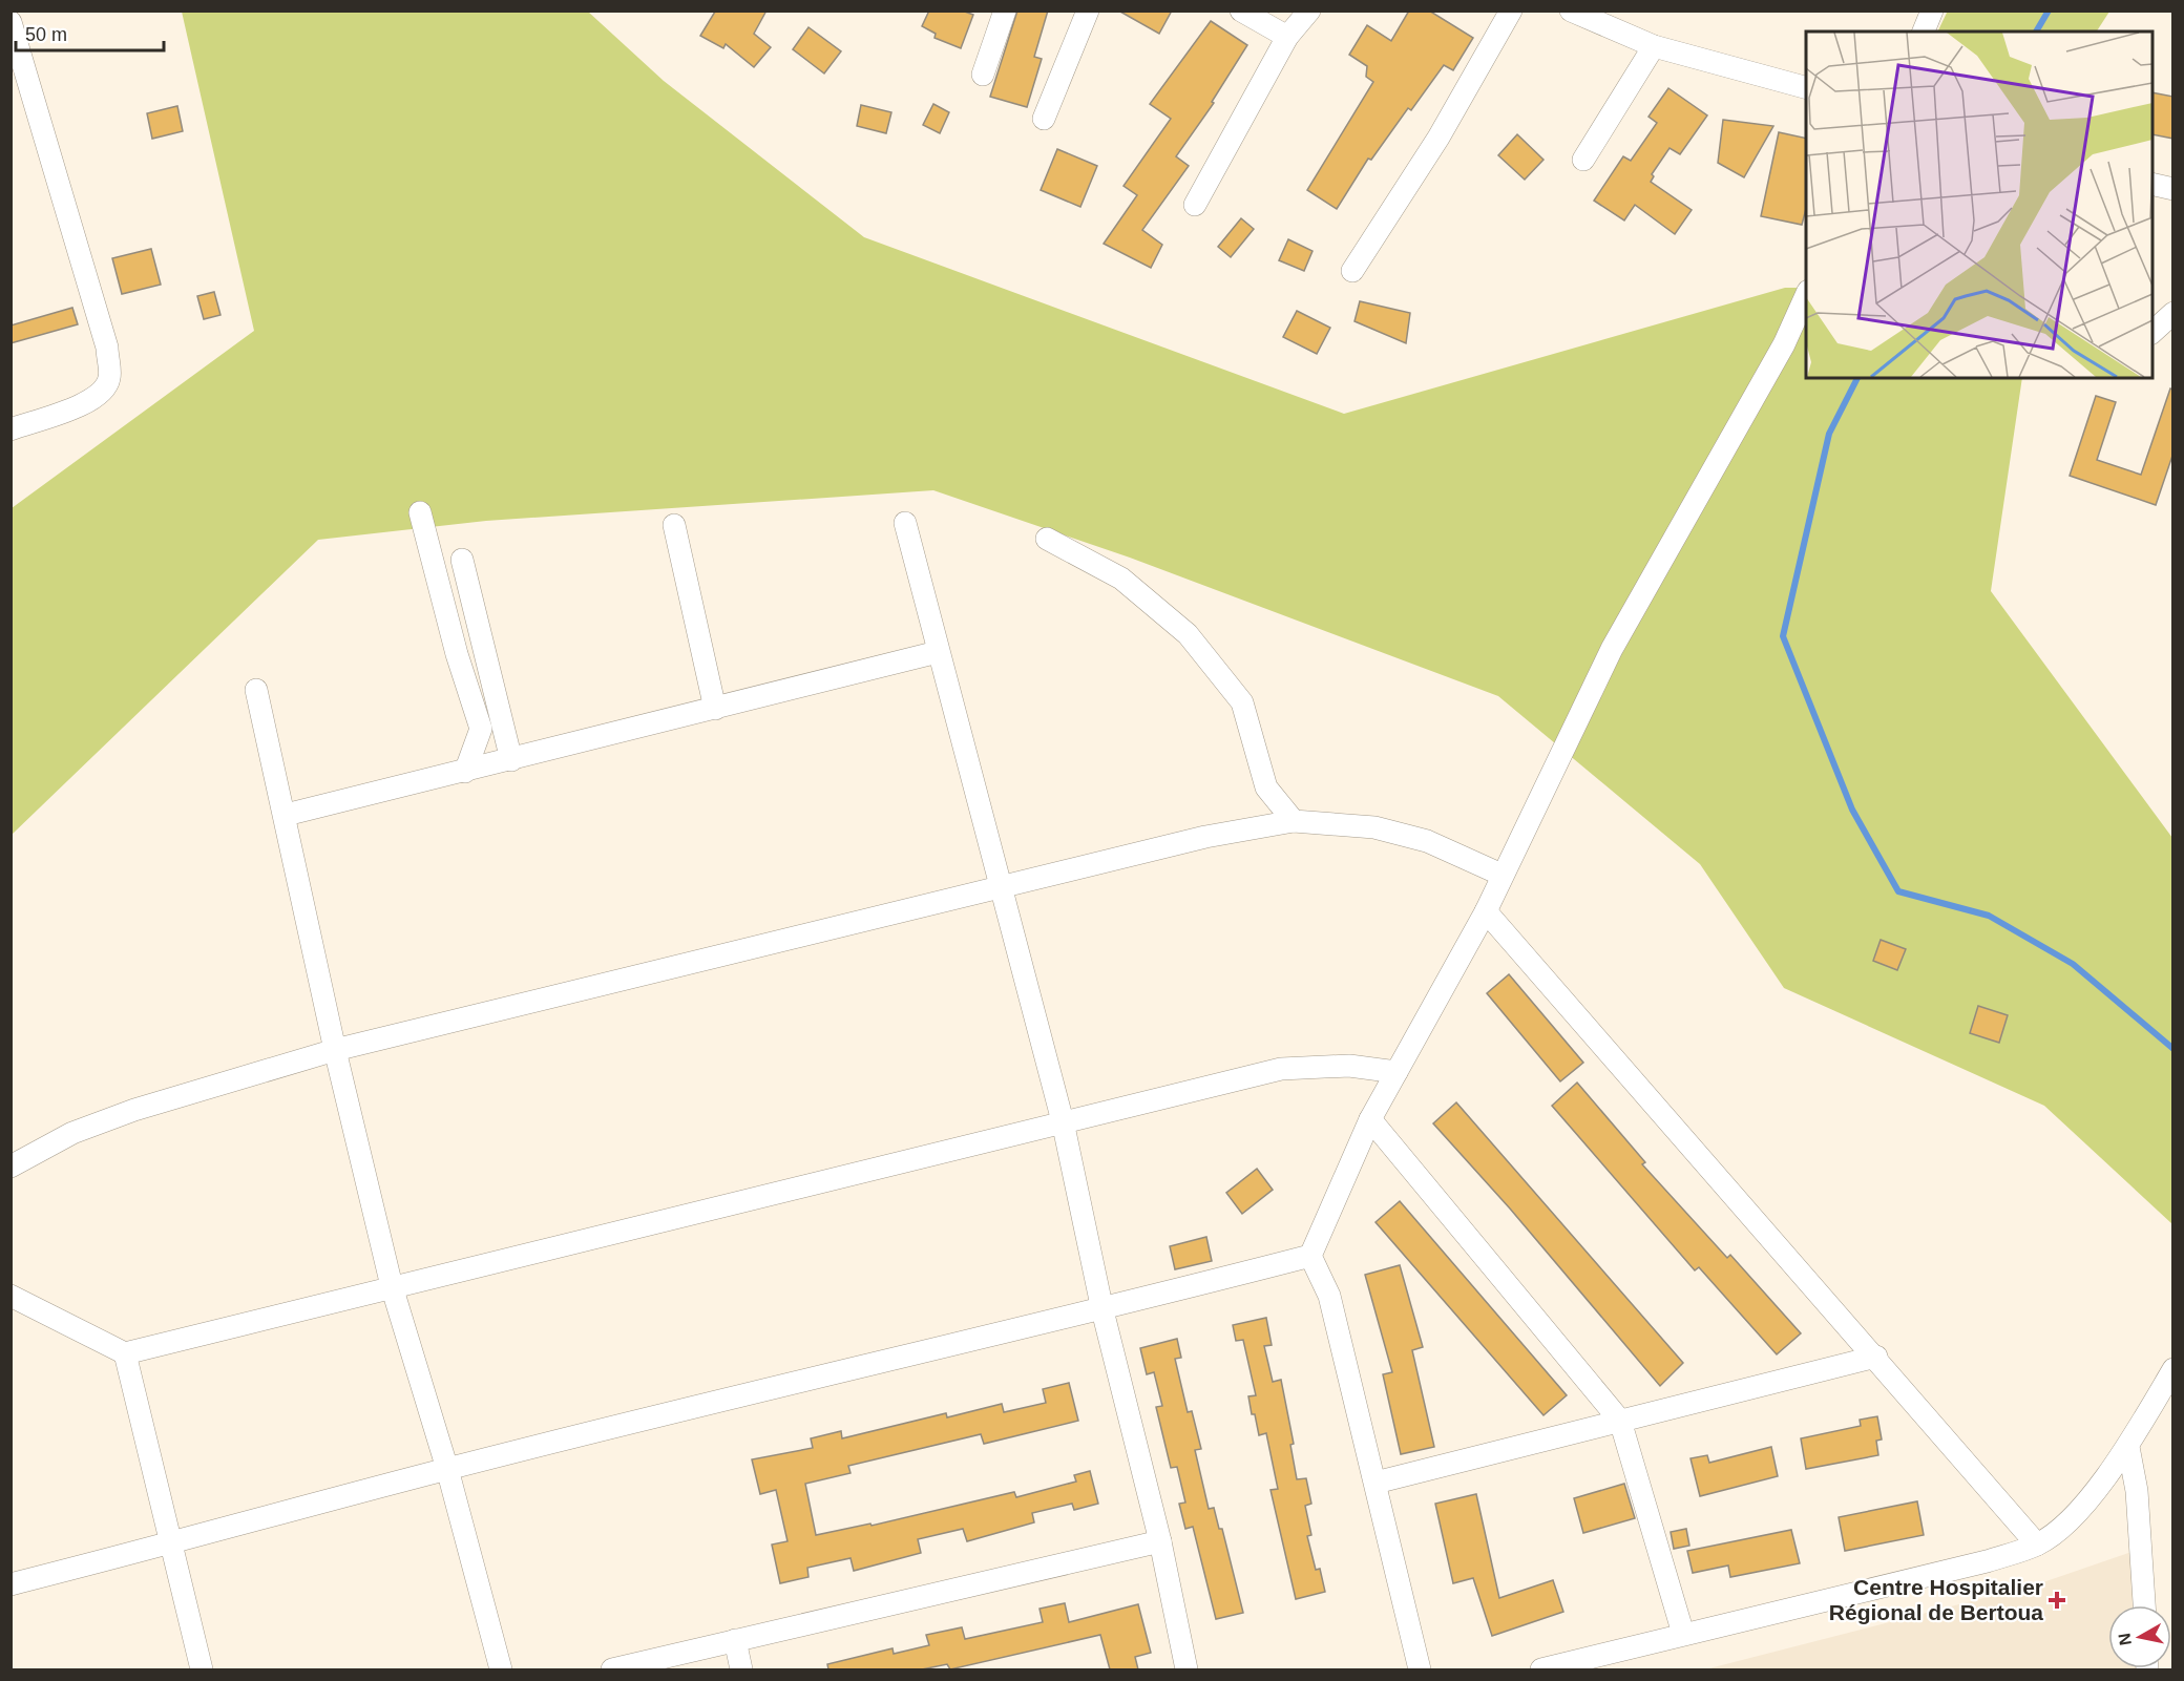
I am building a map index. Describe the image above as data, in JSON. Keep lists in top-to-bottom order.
{
  "places": {
    "health": ["Centre Hospitalier Régional de Bertoua"]
  },
  "scale_bar": "50 m",
  "north": "left"
}
